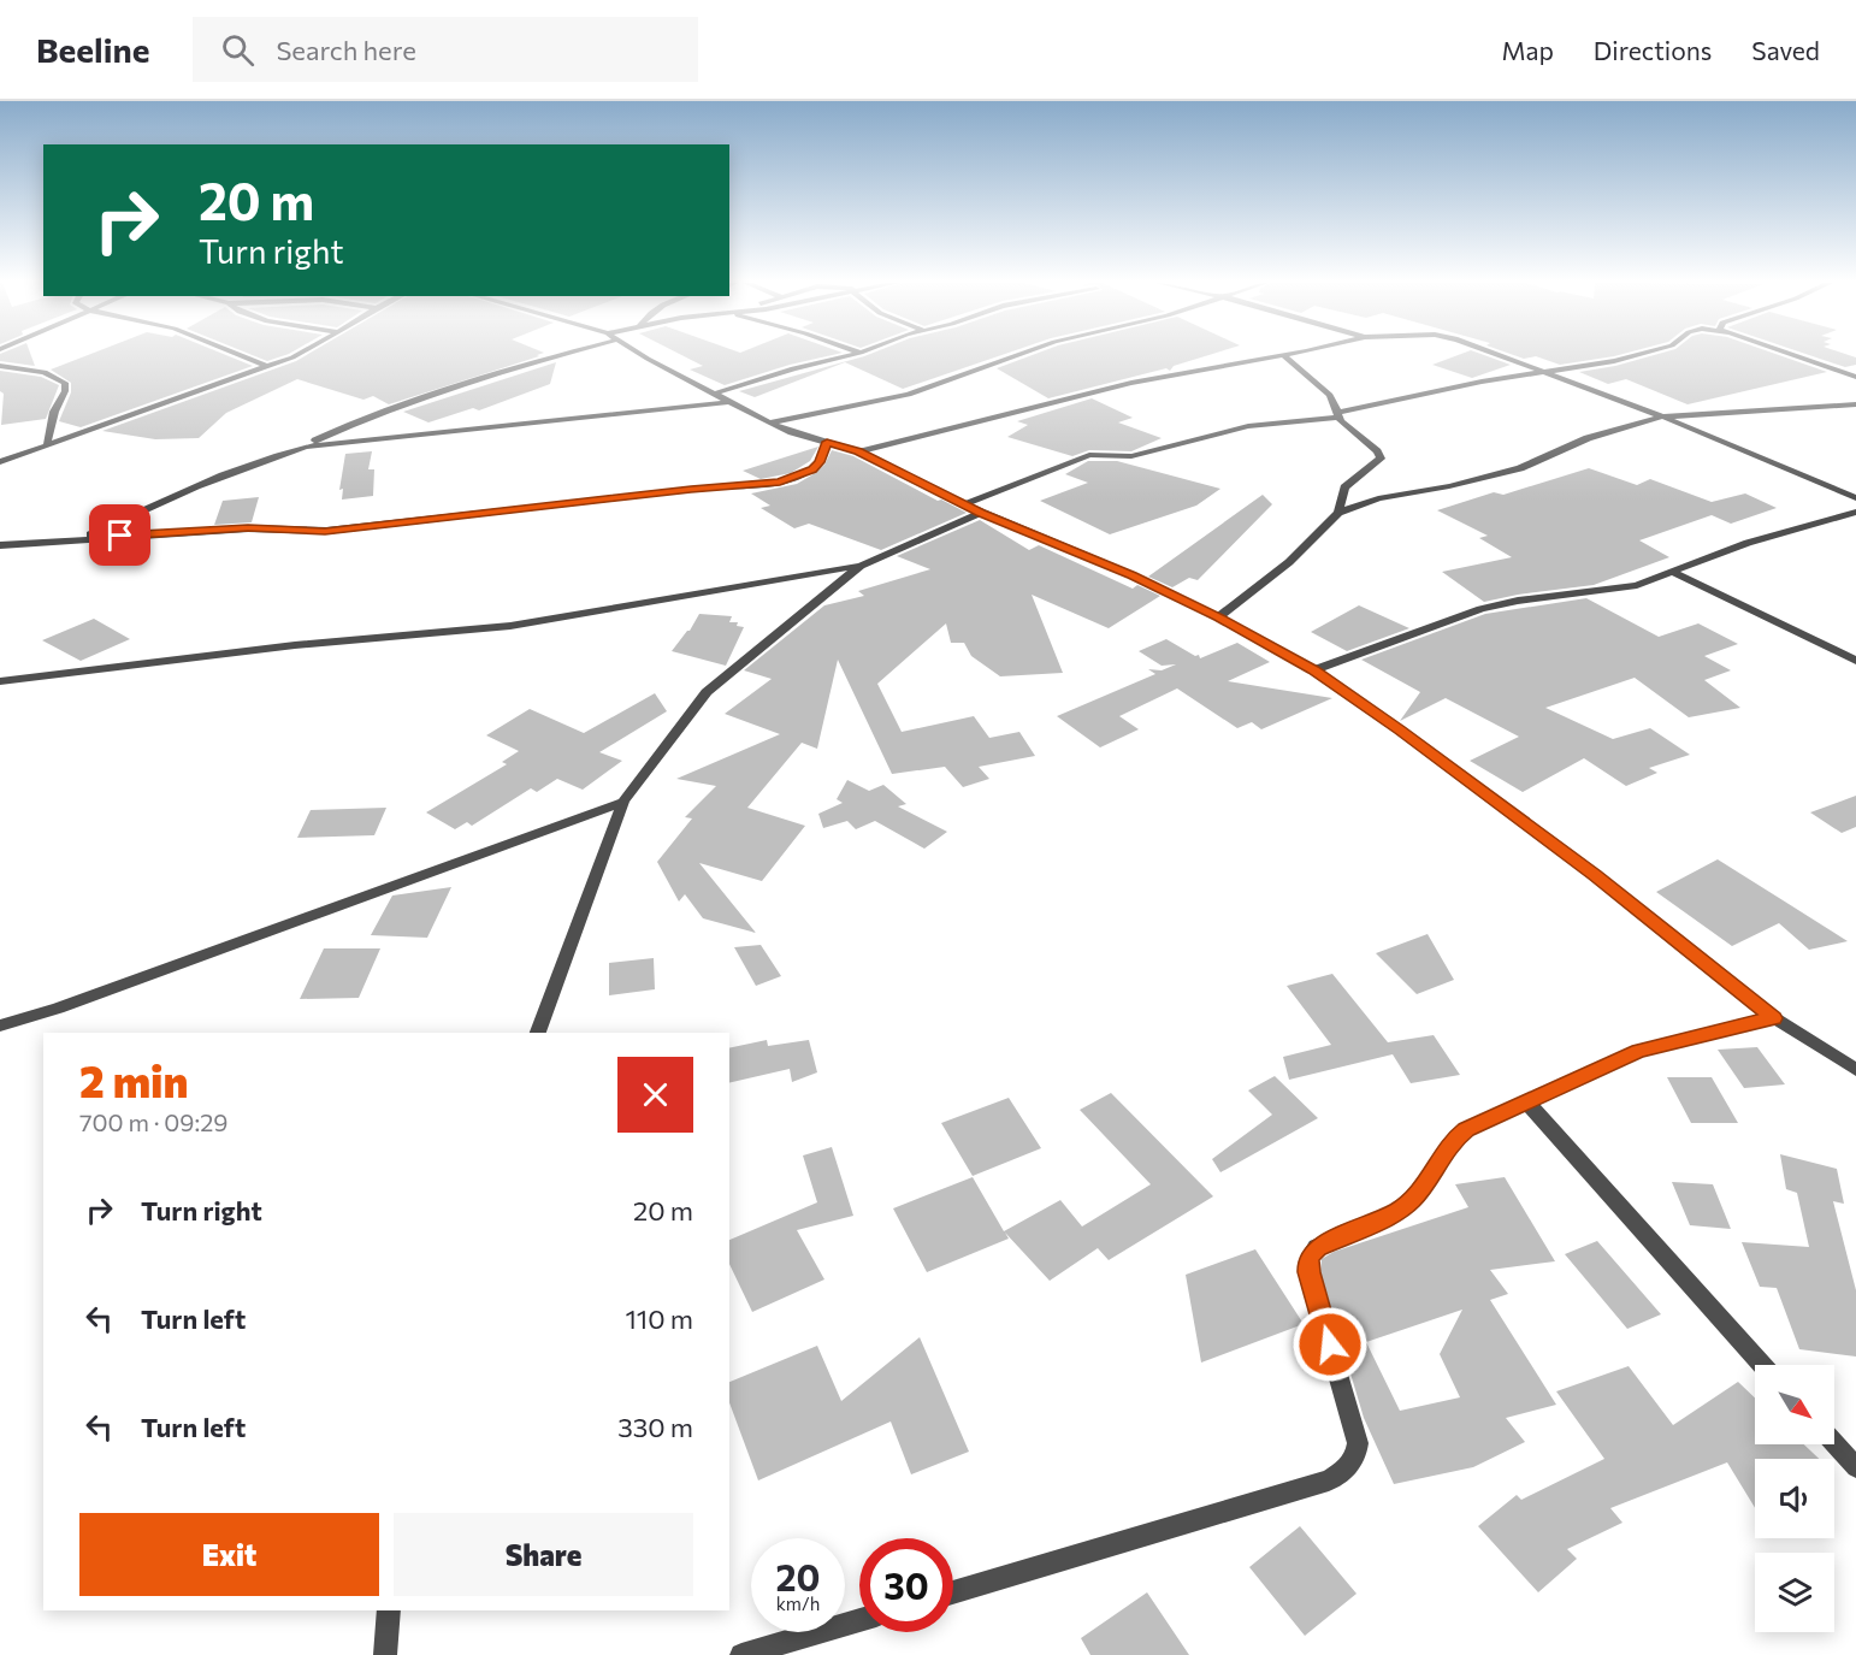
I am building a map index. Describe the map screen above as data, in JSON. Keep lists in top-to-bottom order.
{
  "north": "bottom right",
  "page": {
    "header": "Beeline",
    "search": "Search here",
    "nav": ["Map", "Directions", "Saved"],
    "turn": ["20 m", "Turn right"],
    "heading": ["2 min", "700 m · 09:29"],
    "list": [
      {
        "name": "Turn right",
        "value": "20 m"
      },
      {
        "name": "Turn left",
        "value": "110 m"
      },
      {
        "name": "Turn left",
        "value": "330 m"
      }
    ],
    "buttons": ["Exit", "Share"],
    "speed": "20 km/h",
    "limit": "30"
  }
}
